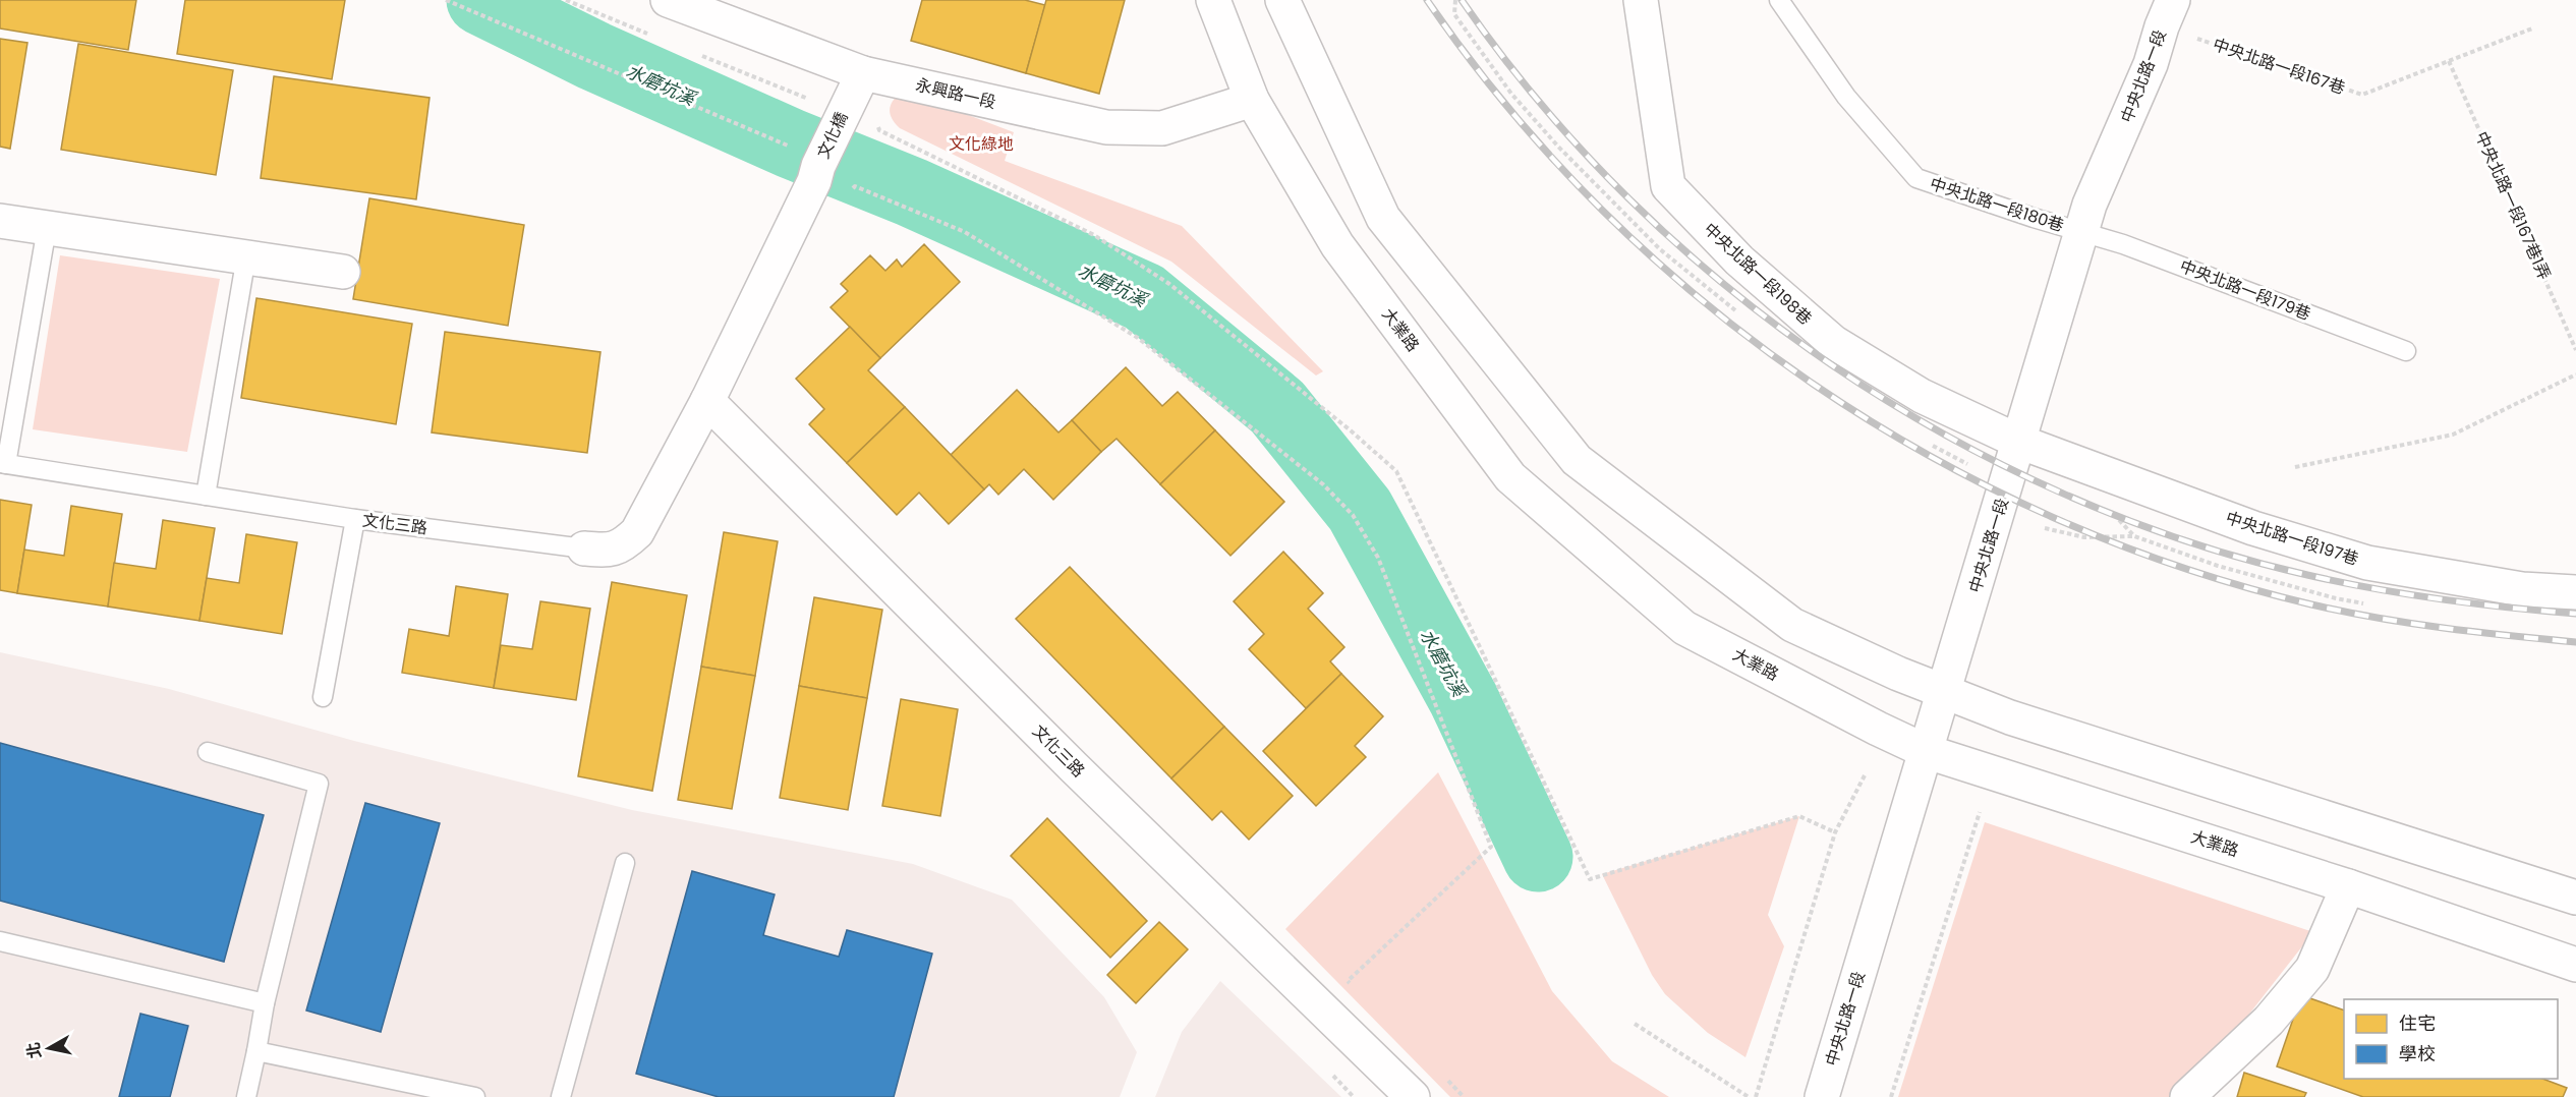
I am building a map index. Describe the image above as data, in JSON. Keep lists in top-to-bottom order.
{
  "streets": {
    "street": [
      "中央北路一段",
      "永興路一段",
      "文化橋",
      "中央北路一段198巷",
      "大業路",
      "文化三路",
      "中央北路一段197巷"
    ],
    "lane": ["中央北路一段180巷", "中央北路一段179巷"],
    "path": ["中央北路一段167巷", "中央北路一段167巷1弄"]
  },
  "crossings": [
    ["中央北路一段167巷", "中央北路一段"],
    ["中央北路一段167巷", "中央北路一段167巷1弄"],
    ["中央北路一段", "中央北路一段180巷"],
    ["中央北路一段", "中央北路一段198巷"],
    ["中央北路一段", "中央北路一段179巷"],
    ["中央北路一段", "大業路"],
    ["中央北路一段", "中央北路一段197巷"],
    ["永興路一段", "文化橋"],
    ["永興路一段", "大業路"],
    ["文化橋", "文化三路"],
    ["中央北路一段180巷", "中央北路一段179巷"],
    ["中央北路一段198巷", "中央北路一段197巷"]
  ],
  "water": ["水磨坑溪"],
  "parks": ["文化綠地"],
  "legend": ["住宅", "學校"],
  "north": "left"
}
